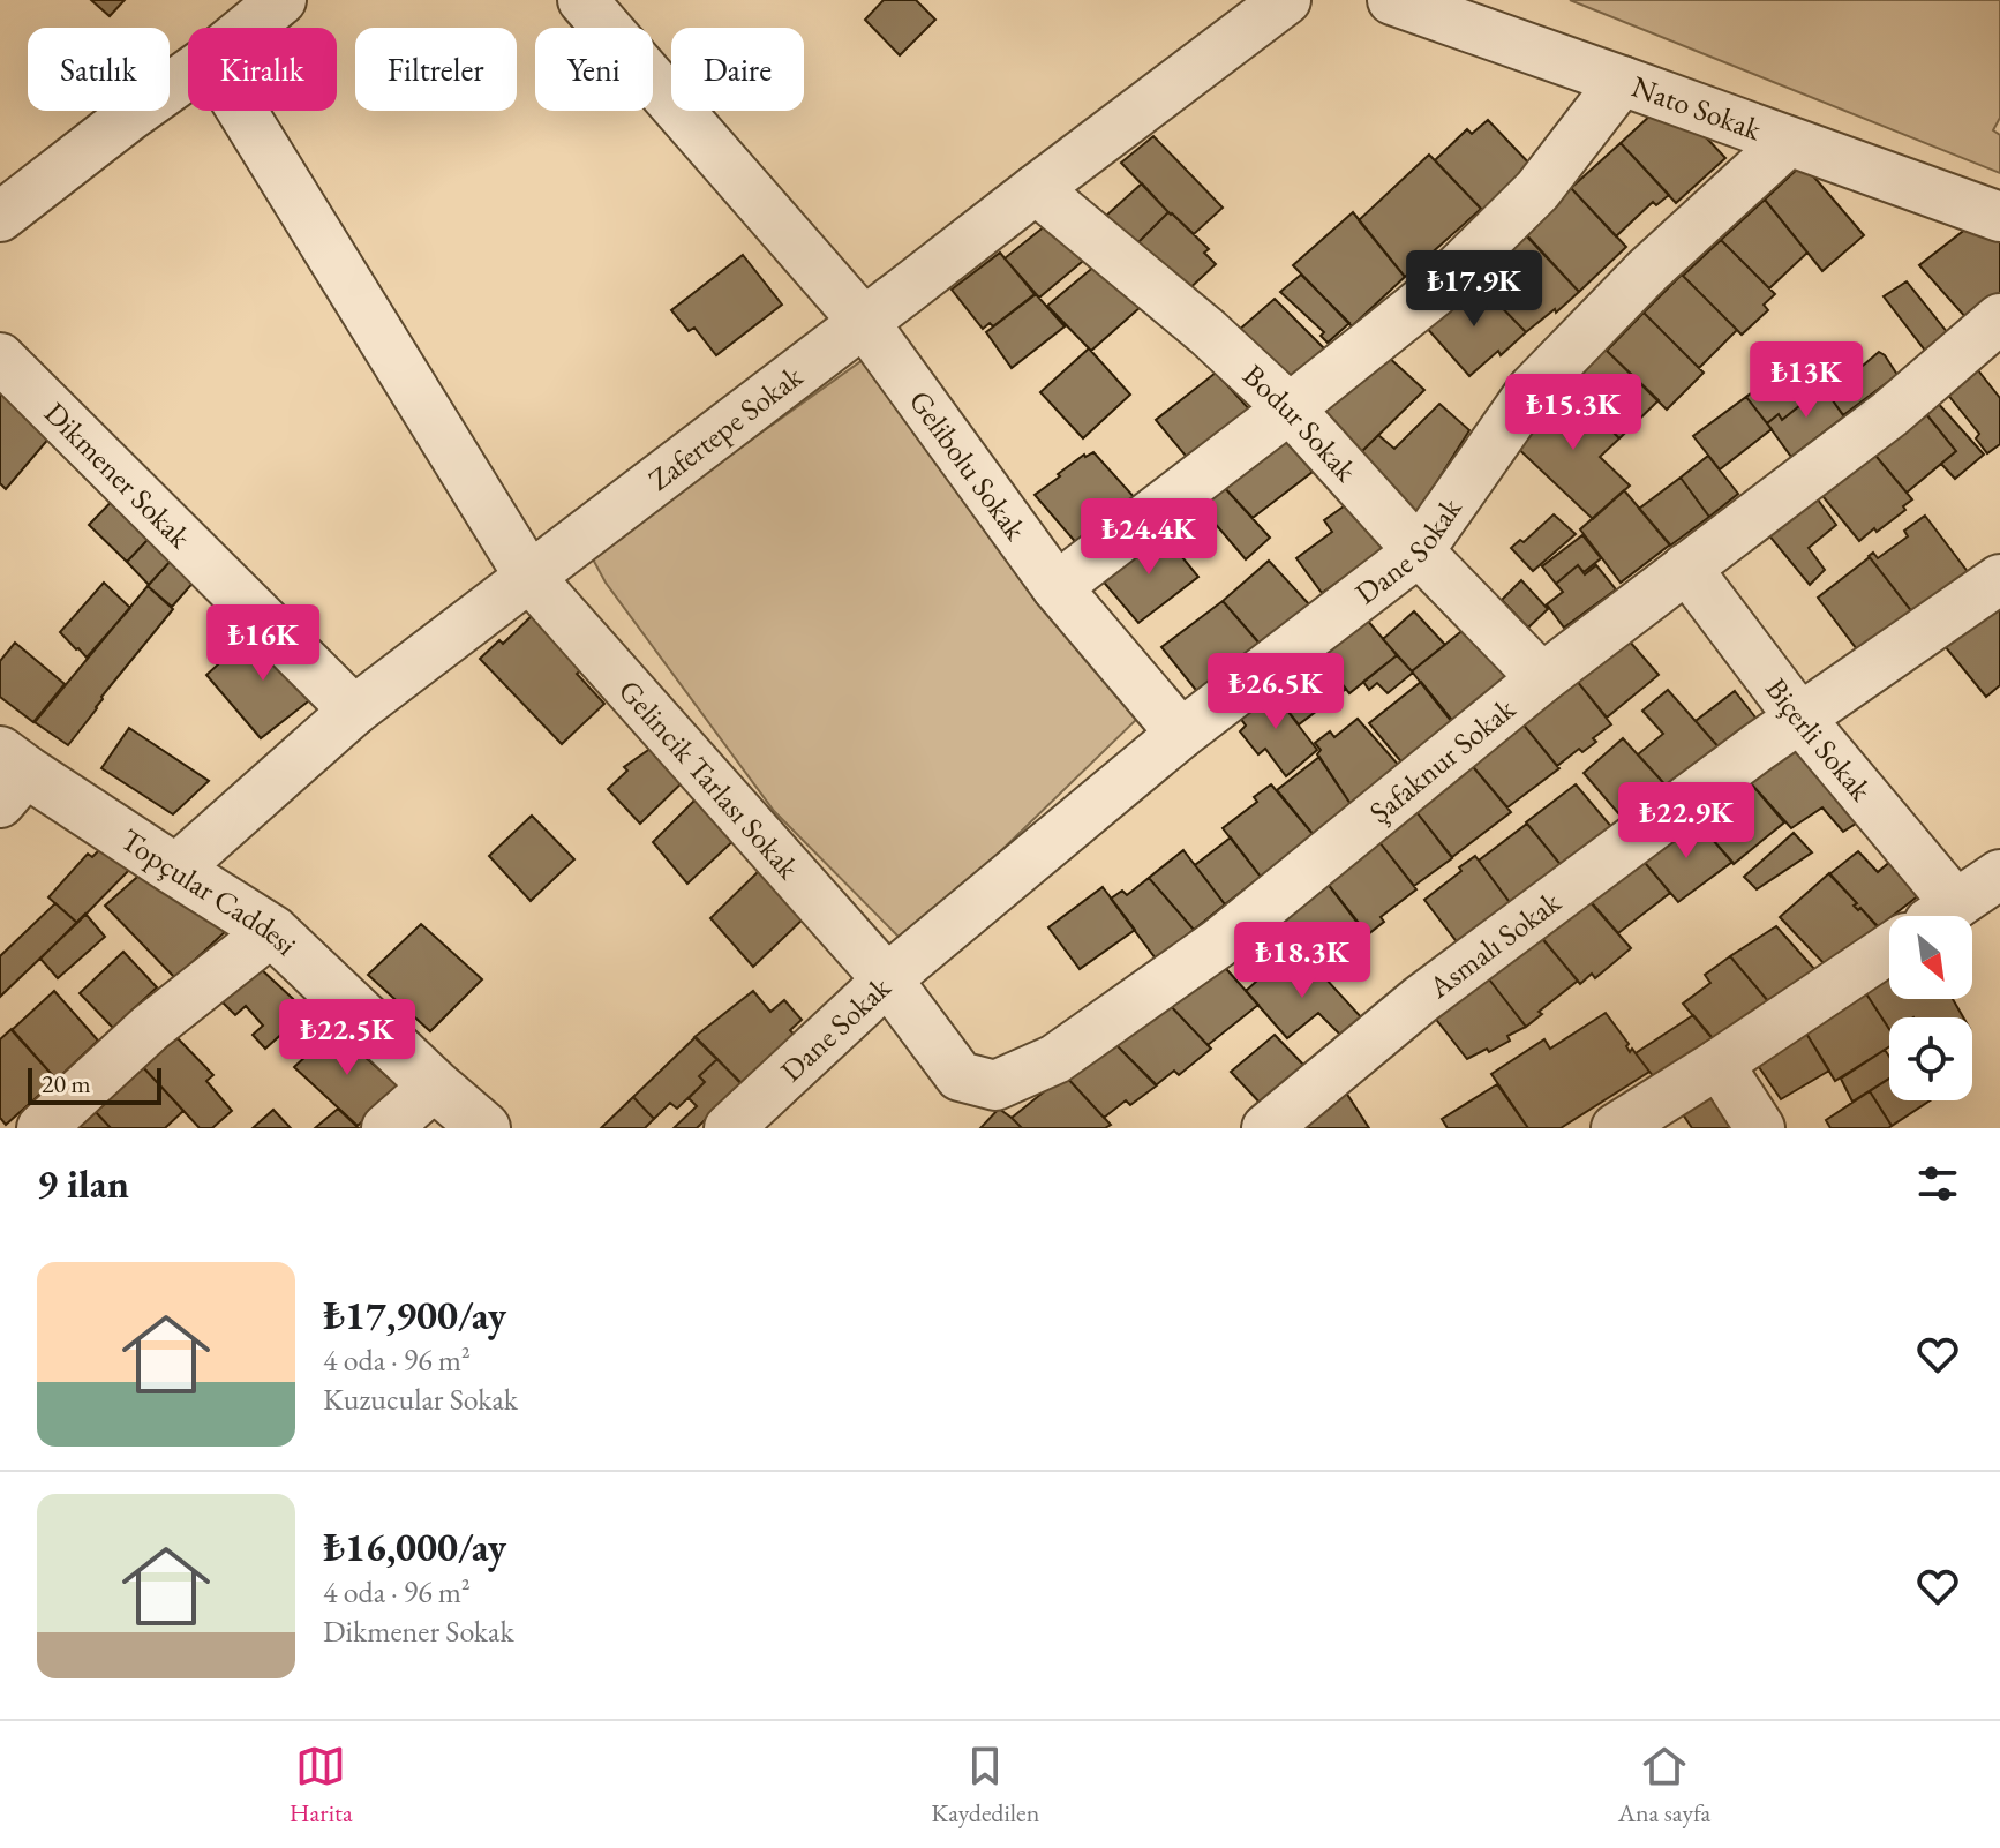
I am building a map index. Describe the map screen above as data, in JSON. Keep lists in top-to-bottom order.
{
  "streets": {
    "street": [
      "Nato Sokak",
      "Bodur Sokak",
      "Zafertepe Sokak",
      "Gelibolu Sokak",
      "Dikmener Sokak",
      "Dane Sokak",
      "Biçerli Sokak",
      "Şafaknur Sokak",
      "Gelincik Tarlası Sokak",
      "Topçular Caddesi",
      "Asmalı Sokak"
    ]
  },
  "crossings": [
    ["Nato Sokak", "Dane Sokak"],
    ["Bodur Sokak", "Zafertepe Sokak"],
    ["Bodur Sokak", "Dane Sokak"],
    ["Bodur Sokak", "Şafaknur Sokak"],
    ["Zafertepe Sokak", "Gelibolu Sokak"],
    ["Zafertepe Sokak", "Dikmener Sokak"],
    ["Zafertepe Sokak", "Gelincik Tarlası Sokak"],
    ["Zafertepe Sokak", "Topçular Caddesi"],
    ["Gelibolu Sokak", "Dane Sokak"],
    ["Dane Sokak", "Şafaknur Sokak"],
    ["Dane Sokak", "Gelincik Tarlası Sokak"],
    ["Biçerli Sokak", "Şafaknur Sokak"],
    ["Biçerli Sokak", "Asmalı Sokak"],
    ["Şafaknur Sokak", "Gelincik Tarlası Sokak"]
  ],
  "scale_bar": "20 m",
  "north": "bottom right",
  "page": {
    "chip": [
      "Satılık",
      "Kiralık",
      "Filtreler",
      "Yeni",
      "Daire"
    ],
    "price": [
      "₺17.9K",
      "₺13K",
      "₺15.3K",
      "₺24.4K",
      "₺16K",
      "₺26.5K",
      "₺22.9K",
      "₺18.3K",
      "₺22.5K"
    ],
    "scale": "20 m",
    "heading": "9 ilan",
    "list": [
      {
        "name": "₺17,900/ay",
        "note": "4 oda · 96 m² · Kuzucular Sokak"
      },
      {
        "name": "₺16,000/ay",
        "note": "4 oda · 96 m² · Dikmener Sokak"
      }
    ],
    "tabs": ["Harita", "Kaydedilen", "Ana sayfa"]
  }
}
